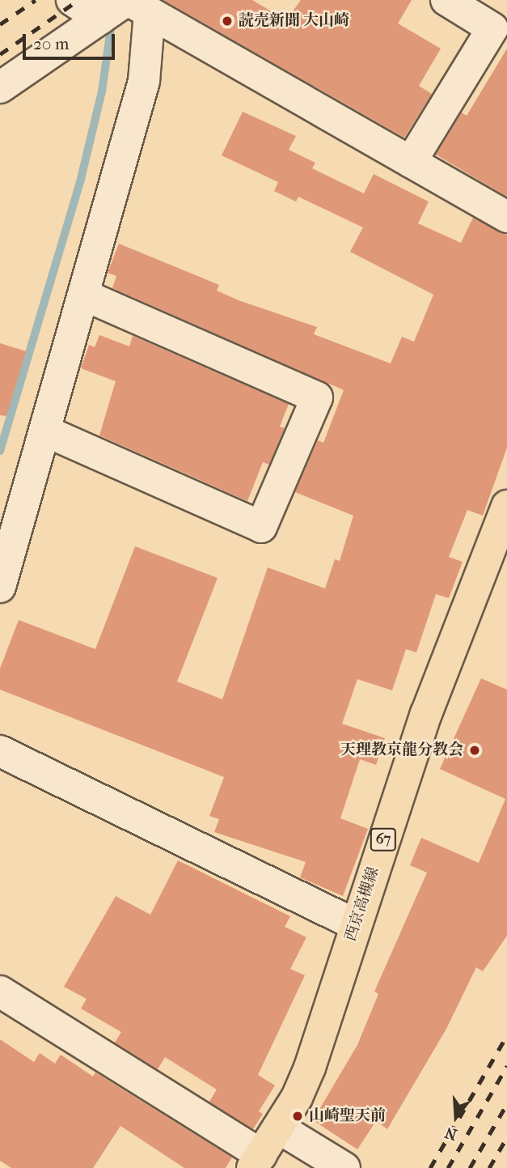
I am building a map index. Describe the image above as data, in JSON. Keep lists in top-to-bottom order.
{
  "streets": {
    "main road": ["67", "西京高槻線"]
  },
  "places": ["読売新聞 大山崎", "天理教京龍分教会", "山崎聖天前"],
  "scale_bar": "20 m",
  "north": "bottom"
}
